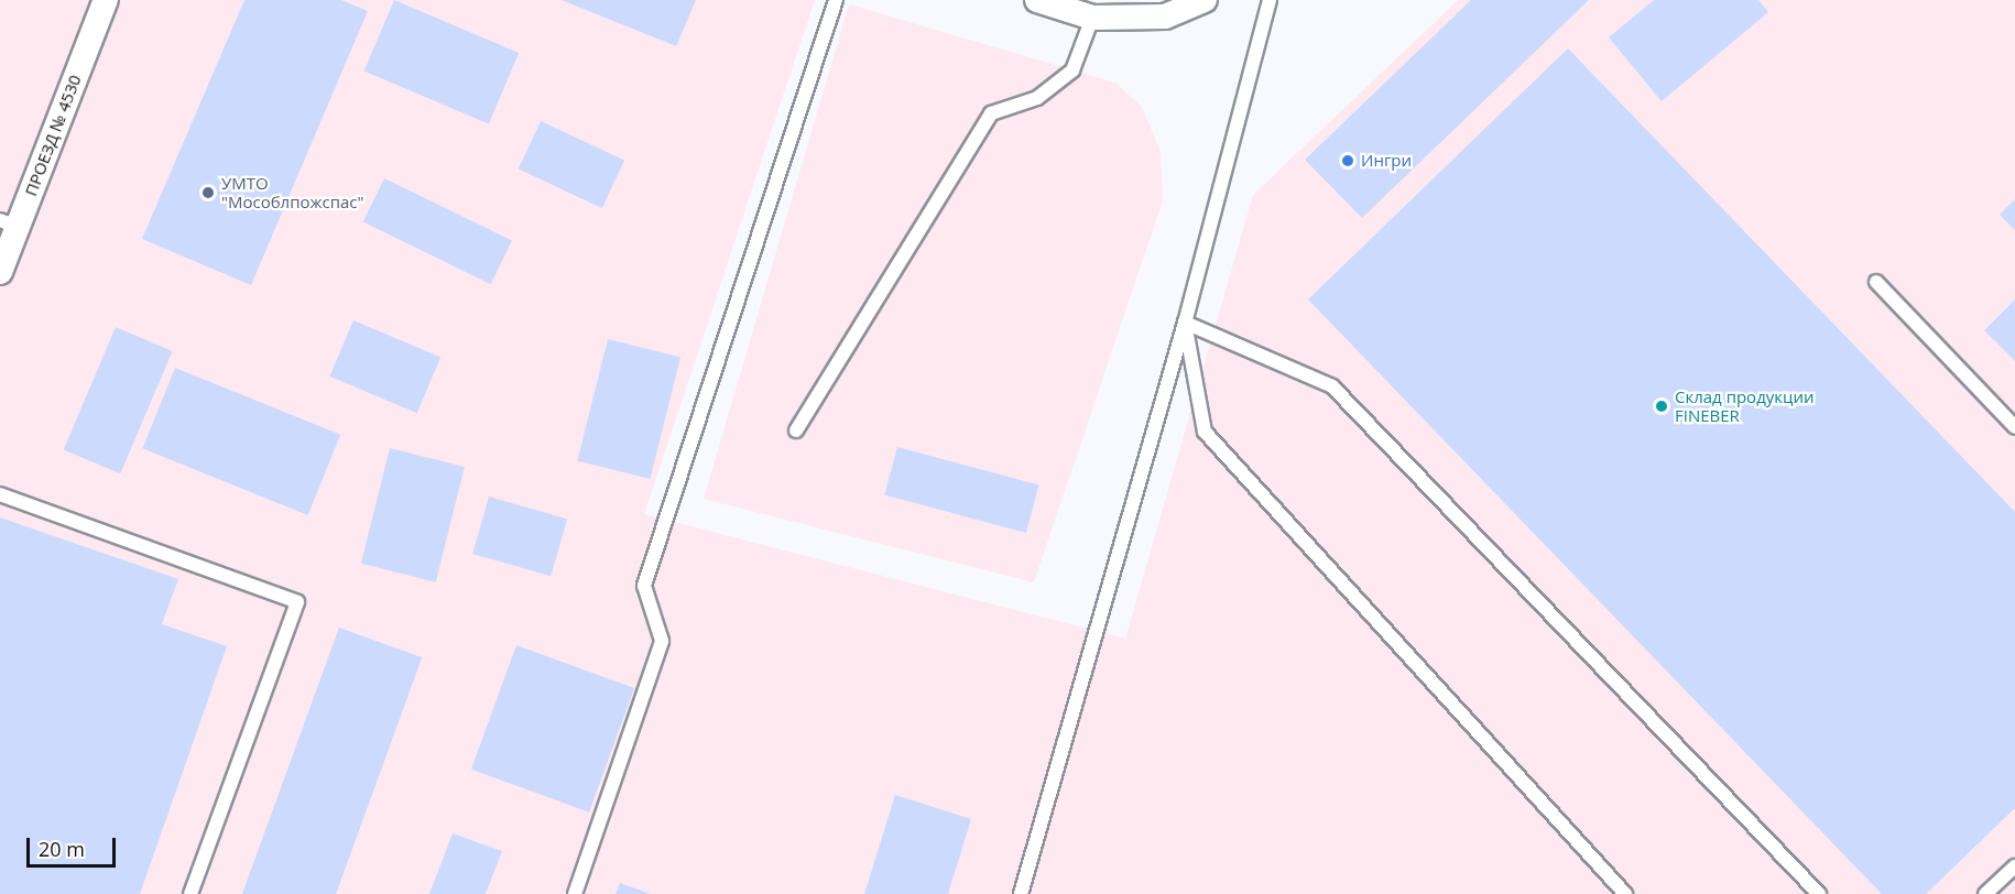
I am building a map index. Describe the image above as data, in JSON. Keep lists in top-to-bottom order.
{
  "streets": {
    "street": ["ПРОЕЗД № 4530"]
  },
  "places": ["Ингри", "УМТО \"Мособлпожспас\"", "Склад продукции FINEBER"],
  "scale_bar": "20 m"
}
